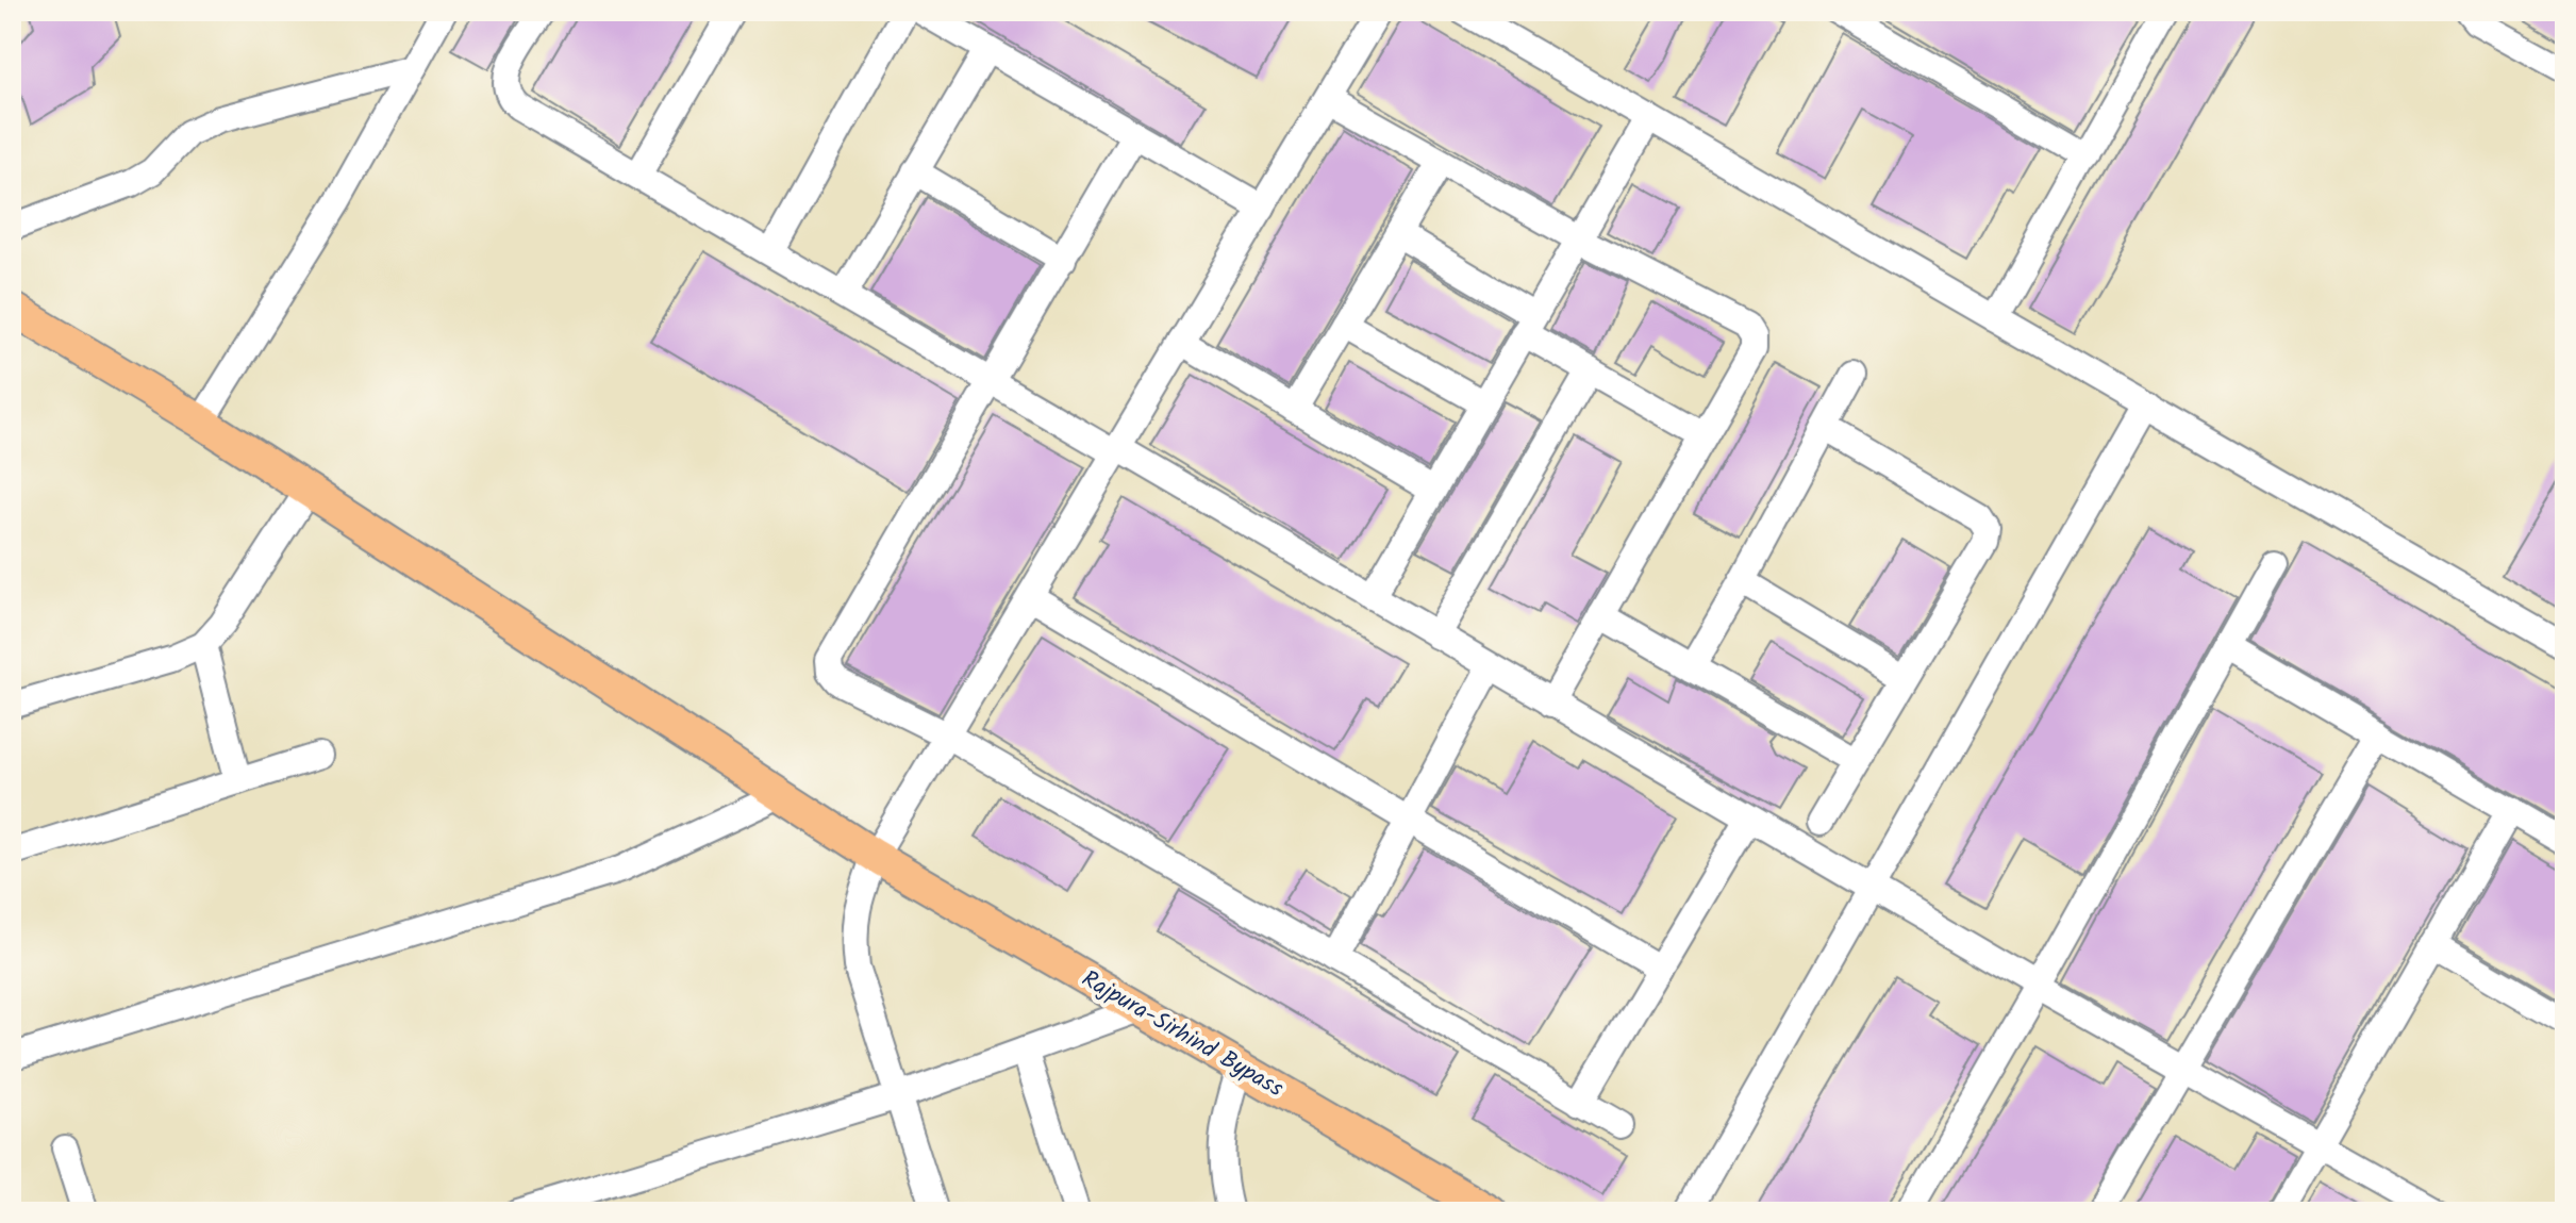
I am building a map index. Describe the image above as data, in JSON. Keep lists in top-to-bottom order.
{
  "streets": {
    "main road": ["Rajpura-Sirhind Bypass"]
  }
}
